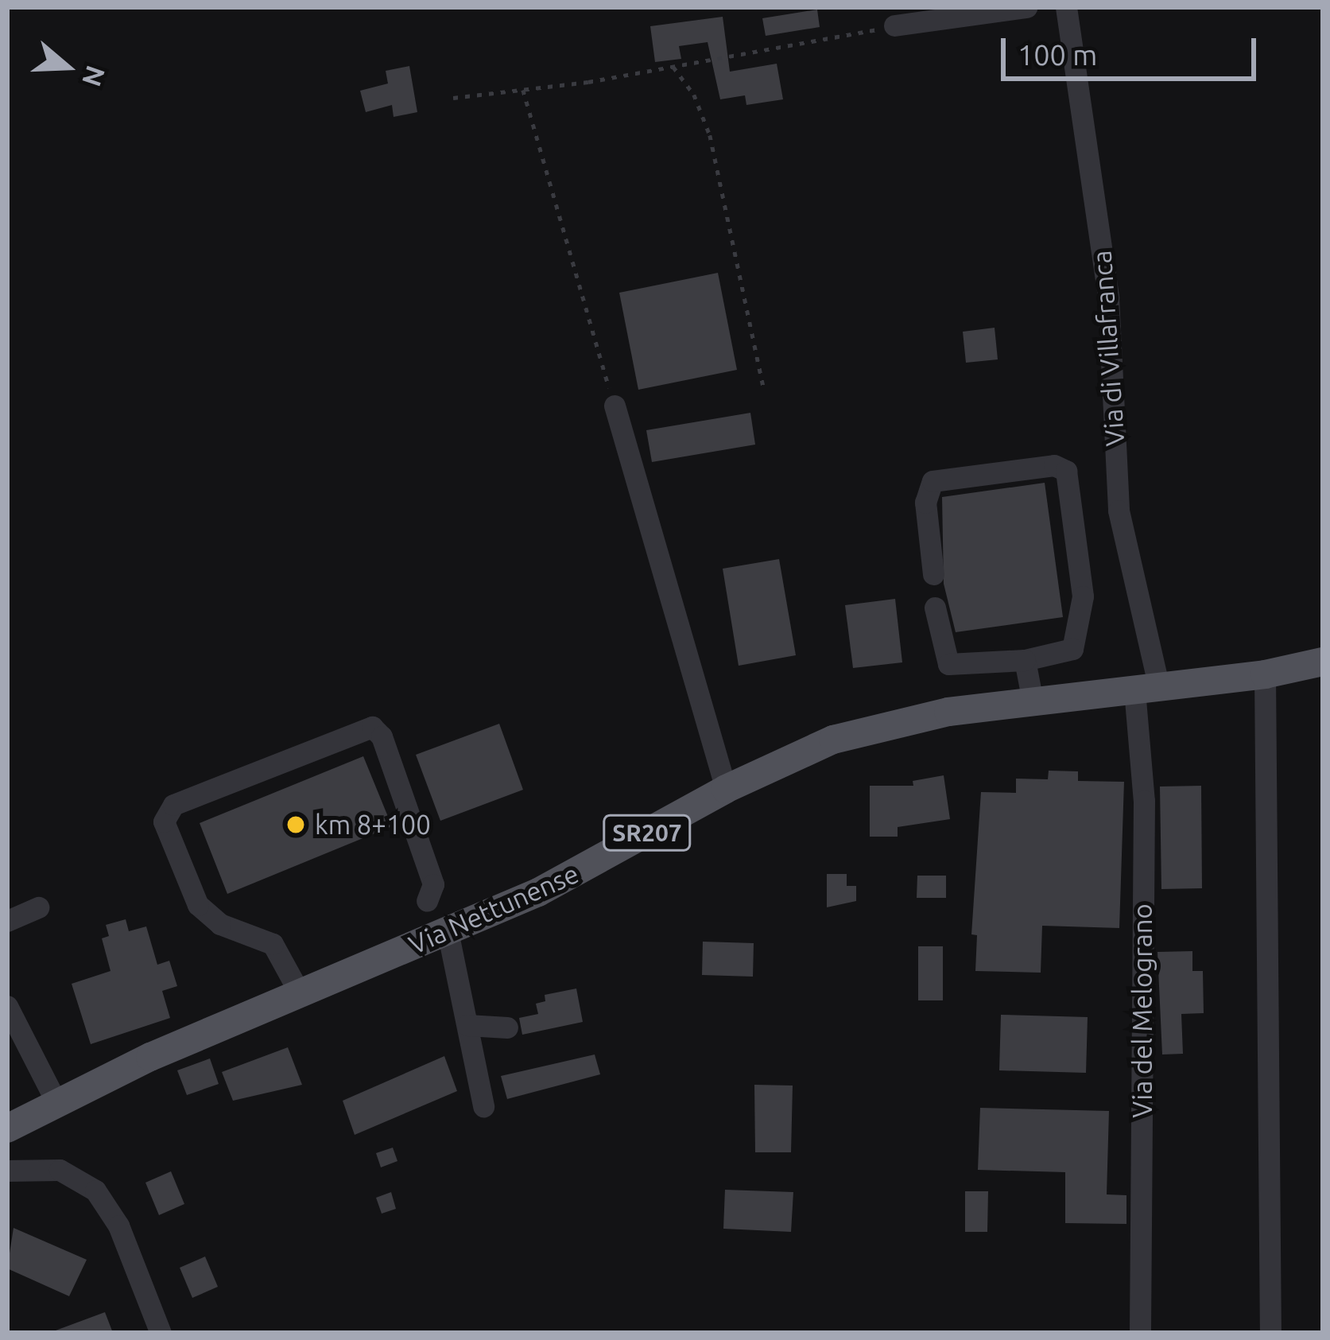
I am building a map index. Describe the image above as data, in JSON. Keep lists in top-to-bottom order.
{
  "streets": {
    "main road": ["SR207", "Via Nettunense"],
    "street": ["Via di Villafranca", "Via del Melograno"]
  },
  "crossings": [
    ["Via di Villafranca", "Via Nettunense"],
    ["Via di Villafranca", "Via del Melograno"],
    ["Via Nettunense", "Via del Melograno"]
  ],
  "places": ["km 8+100"],
  "scale_bar": "100 m",
  "north": "right"
}
